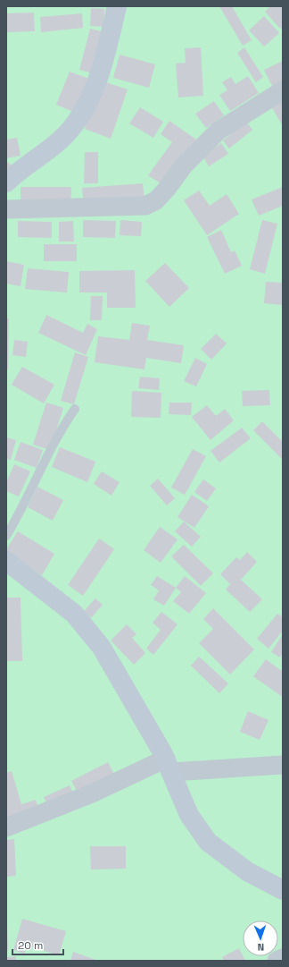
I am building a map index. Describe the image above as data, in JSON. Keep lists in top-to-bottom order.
{
  "scale_bar": "20 m",
  "north": "bottom"
}
